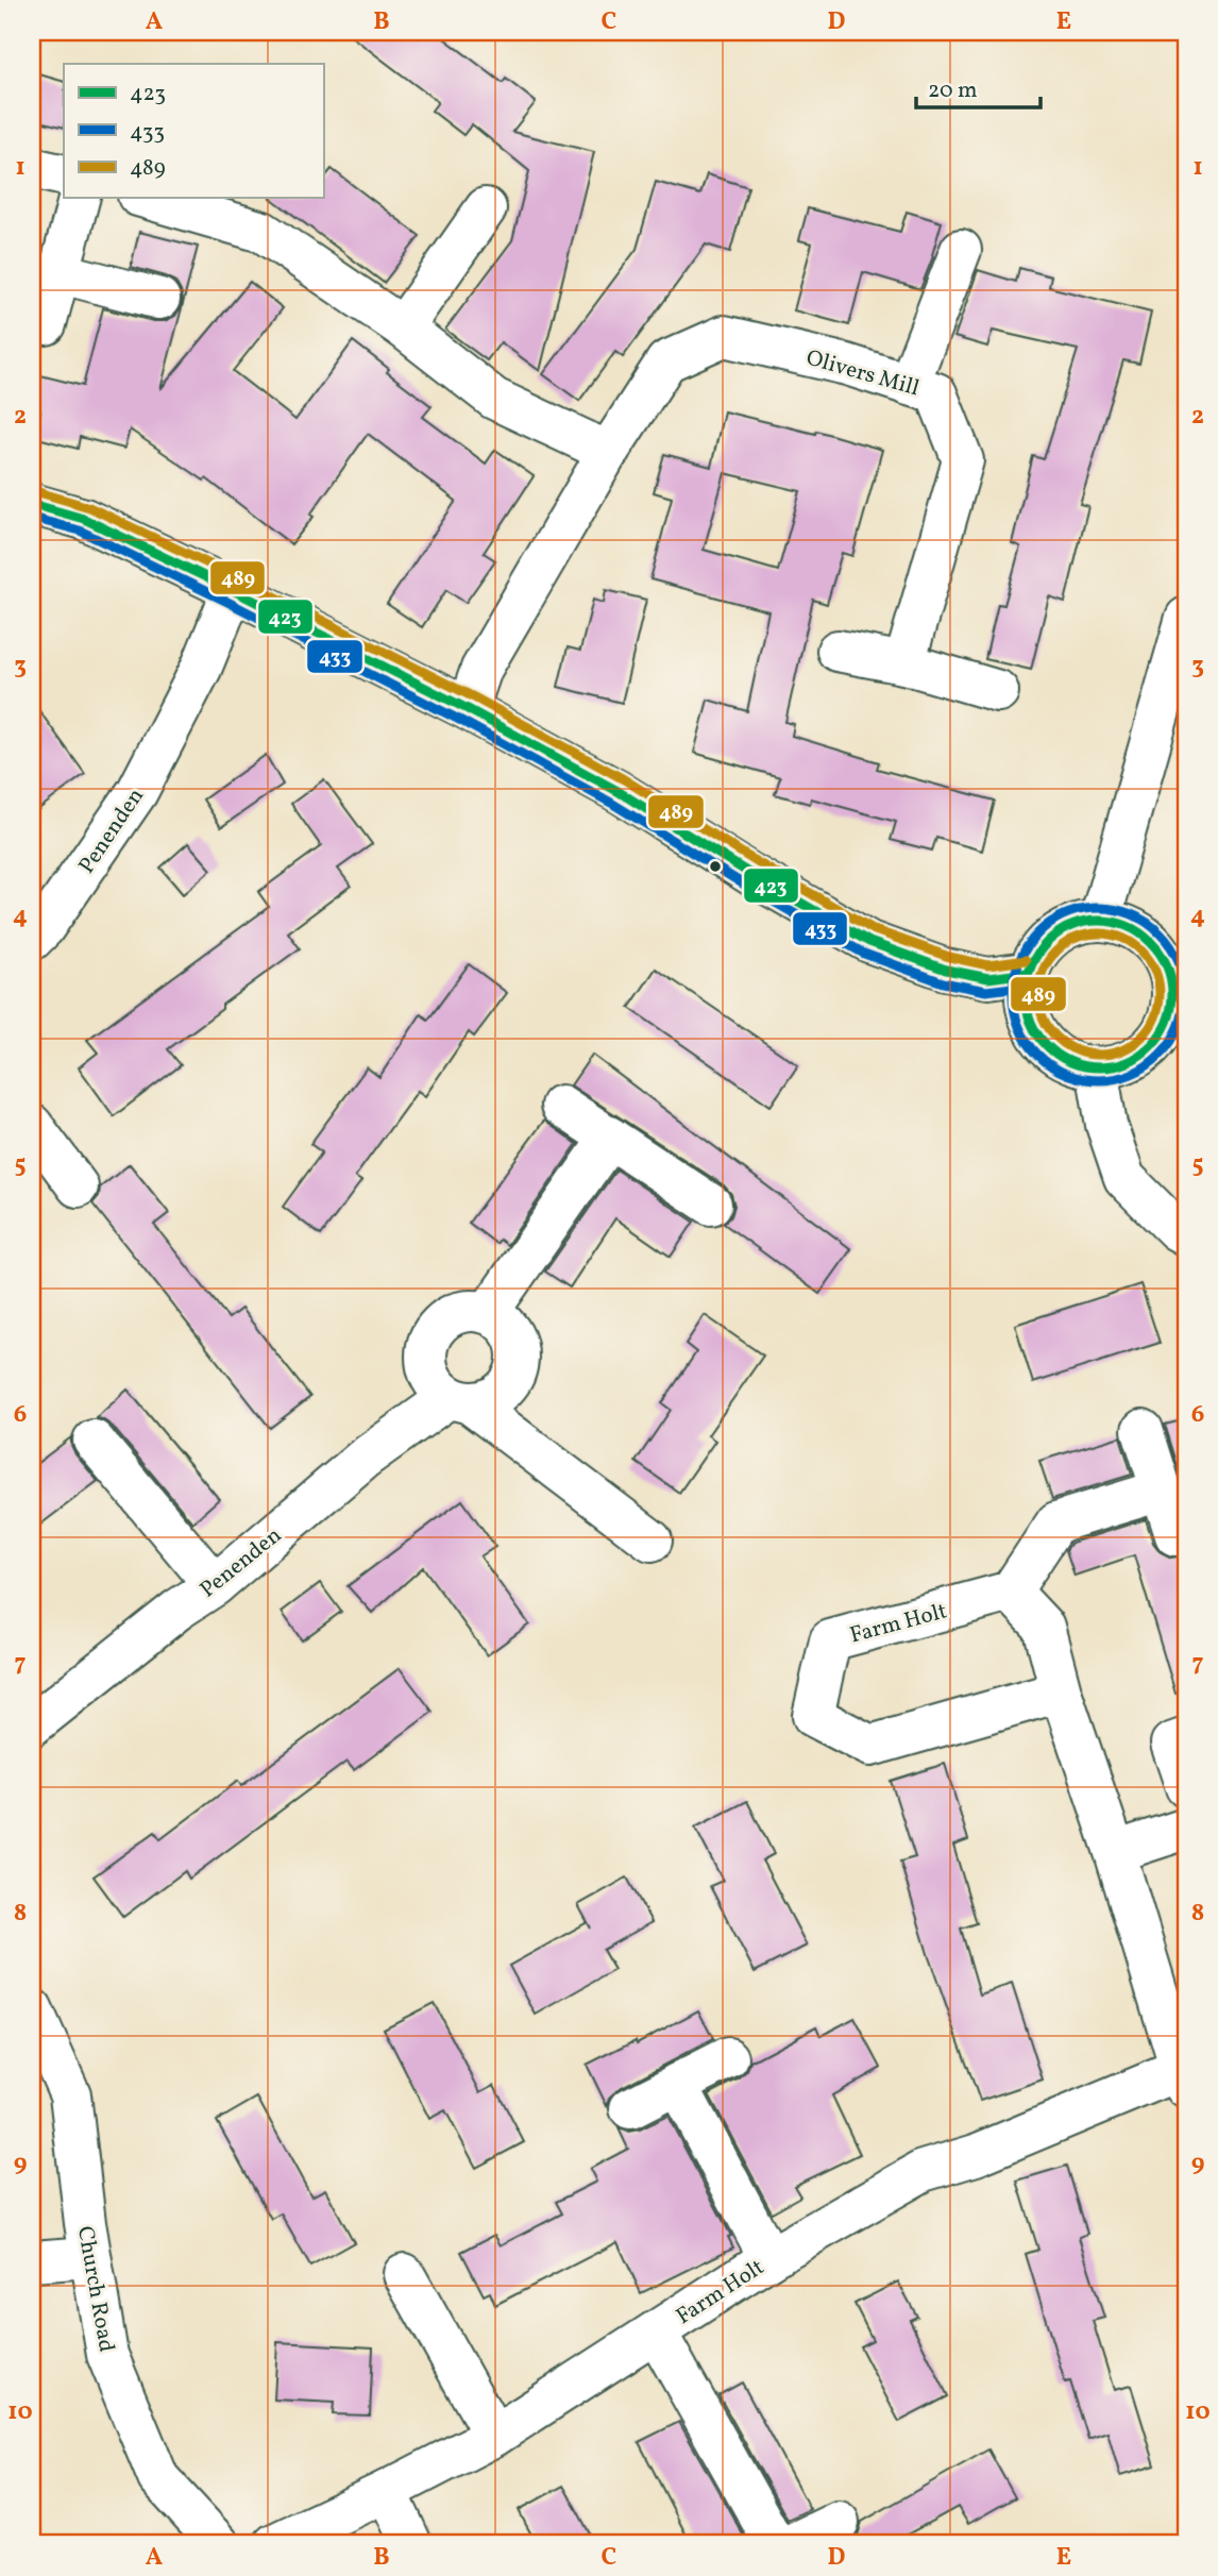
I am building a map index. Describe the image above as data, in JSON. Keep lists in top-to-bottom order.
{
  "streets": {
    "street": [
      "Olivers Mill",
      "Penenden",
      "Farm Holt",
      "Church Road"
    ]
  },
  "lines": ["transit line 489", "transit line 423", "transit line 433"],
  "legend": ["423", "433", "489"],
  "scale_bar": "20 m",
  "grid": {
    "columns": [
      "A",
      "B",
      "C",
      "D",
      "E"
    ],
    "rows": [
      "1",
      "2",
      "3",
      "4",
      "5",
      "6",
      "7",
      "8",
      "9",
      "10"
    ]
  }
}
